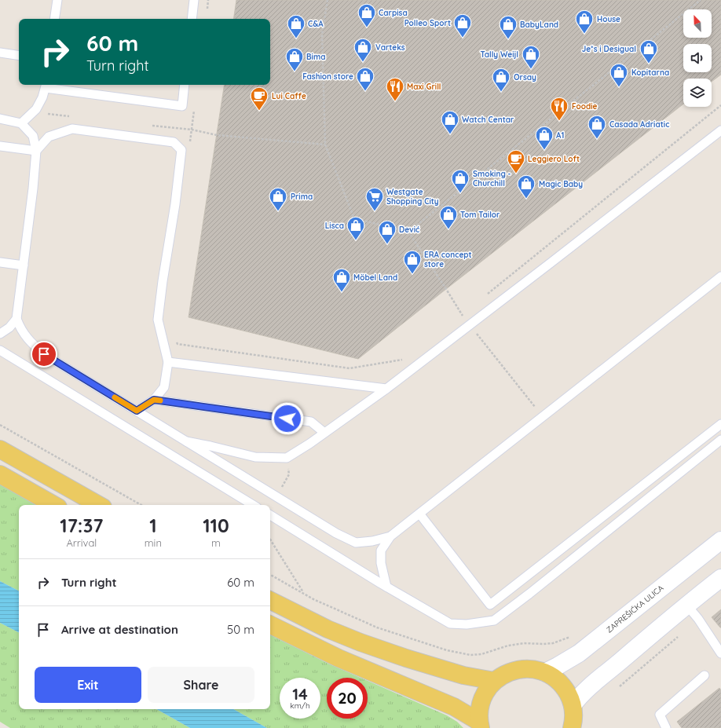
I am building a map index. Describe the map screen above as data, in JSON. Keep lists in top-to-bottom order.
{
  "streets": {
    "street": ["ZAPREŠIĆKA ULICA"]
  },
  "places": {
    "shop": [
      "Carpisa",
      "House",
      "Polleo Sport",
      "C&A",
      "BabyLand",
      "Varteks",
      "Je*s i Desigual",
      "Tally Weijl",
      "Bima",
      "Kopitarna",
      "Fashion store",
      "Orsay",
      "Watch Centar",
      "Casada Adriatic",
      "A1",
      "Smoking - Churchill",
      "Magic Baby",
      "Prima",
      "Tom Tailor",
      "Lisca",
      "Dević",
      "ERA concept store",
      "Möbel Land"
    ],
    "restaurant": ["Maxi Grill", "Foodie"],
    "cafe": ["Lui Caffe", "Leggiero Loft"],
    "supermarket": ["Westgate Shopping City"]
  },
  "north": "top left",
  "page": {
    "turn": ["60 m", "Turn right"],
    "eta": [
      "17:37",
      "Arrival",
      "1",
      "min",
      "110",
      "m"
    ],
    "list": [
      {
        "name": "Turn right",
        "value": "60 m"
      },
      {
        "name": "Arrive at destination",
        "value": "50 m"
      }
    ],
    "buttons": ["Exit", "Share"],
    "speed": "14 km/h",
    "limit": "20"
  }
}
